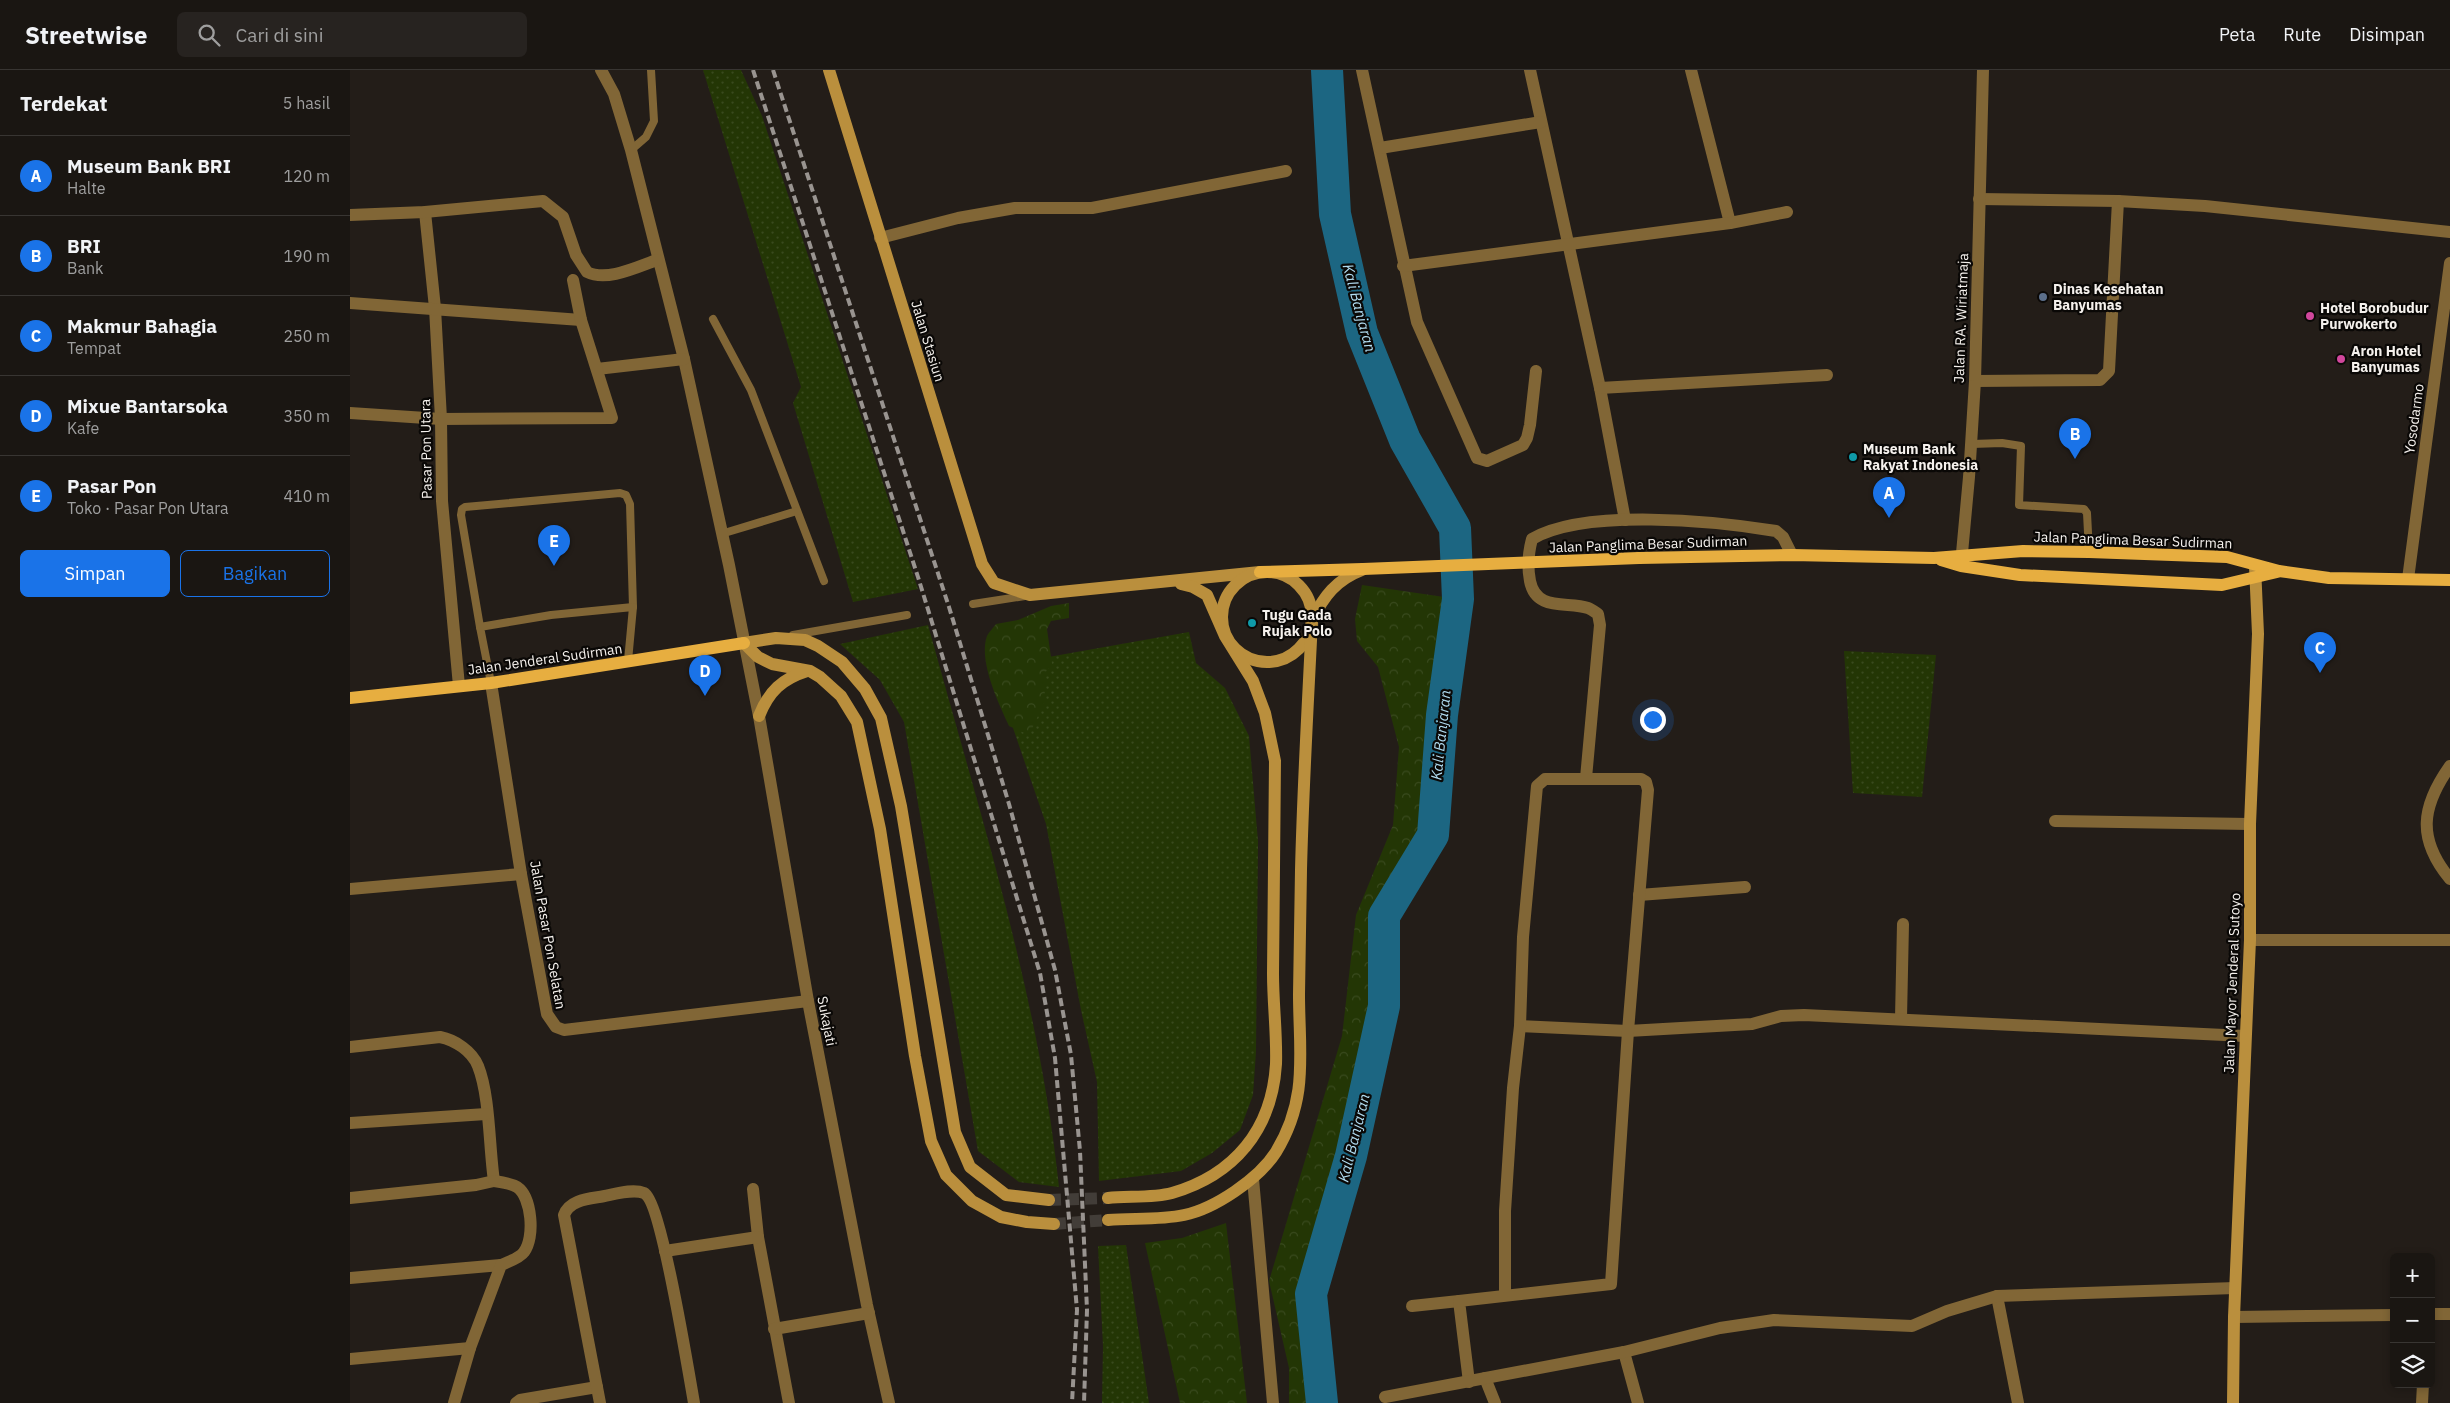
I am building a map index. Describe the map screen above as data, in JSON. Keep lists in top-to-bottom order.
{
  "streets": {
    "main road": [
      "Jalan Stasiun",
      "Jalan Panglima Besar Sudirman",
      "Jalan Jenderal Sudirman",
      "Jalan Mayor Jenderal Sutoyo"
    ],
    "street": [
      "Jalan RA. Wiriatmaja",
      "Yosodarmo",
      "Pasar Pon Utara",
      "Jalan Pasar Pon Selatan",
      "Sukajati"
    ]
  },
  "crossings": [
    ["Jalan RA. Wiriatmaja", "Jalan Panglima Besar Sudirman"],
    ["Yosodarmo", "Jalan Panglima Besar Sudirman"],
    ["Pasar Pon Utara", "Jalan Jenderal Sudirman"],
    ["Jalan Panglima Besar Sudirman", "Jalan Mayor Jenderal Sutoyo"],
    ["Jalan Jenderal Sudirman", "Jalan Pasar Pon Selatan"],
    ["Jalan Jenderal Sudirman", "Sukajati"],
    ["Jalan Pasar Pon Selatan", "Sukajati"]
  ],
  "water": ["Kali Banjaran"],
  "places": [
    "Dinas Kesehatan Banyumas",
    "Hotel Borobudur Purwokerto",
    "Aron Hotel Banyumas",
    "Museum Bank Rakyat Indonesia",
    "Tugu Gada Rujak Polo"
  ],
  "page": {
    "header": "Streetwise",
    "search": "Cari di sini",
    "nav": ["Peta", "Rute", "Disimpan"],
    "heading": ["Terdekat", "5 hasil"],
    "list": [
      {
        "mark": "A",
        "name": "Museum Bank BRI",
        "note": "Halte",
        "value": "120 m"
      },
      {
        "mark": "B",
        "name": "BRI",
        "note": "Bank",
        "value": "190 m"
      },
      {
        "mark": "C",
        "name": "Makmur Bahagia",
        "note": "Tempat",
        "value": "250 m"
      },
      {
        "mark": "D",
        "name": "Mixue Bantarsoka",
        "note": "Kafe",
        "value": "350 m"
      },
      {
        "mark": "E",
        "name": "Pasar Pon",
        "note": "Toko · Pasar Pon Utara",
        "value": "410 m"
      }
    ],
    "pins": [
      "B",
      "A",
      "E",
      "C",
      "D"
    ],
    "buttons": ["Simpan", "Bagikan"],
    "map_buttons": ["+", "−"]
  }
}
